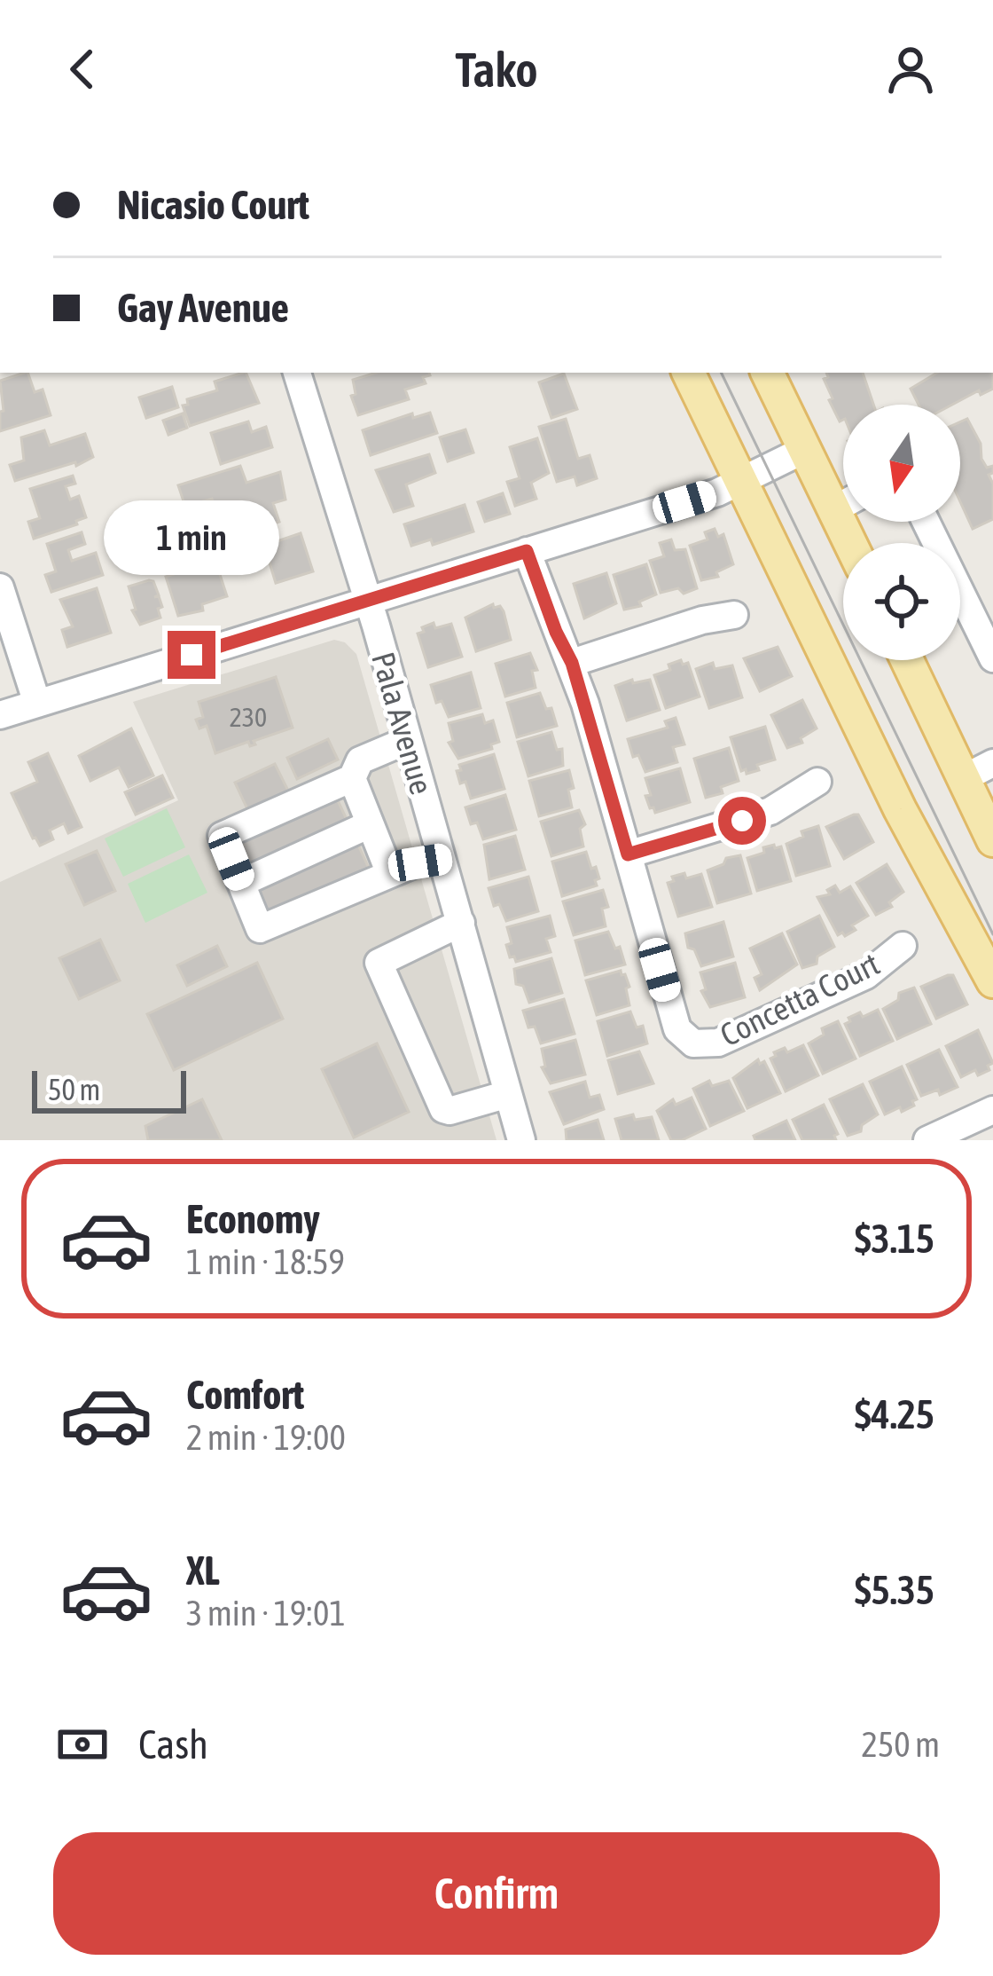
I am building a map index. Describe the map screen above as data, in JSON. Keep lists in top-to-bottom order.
{
  "streets": {
    "street": ["Pala Avenue", "Concetta Court"]
  },
  "house_numbers": ["230"],
  "scale_bar": "50 m",
  "north": "bottom",
  "page": {
    "header": "Tako",
    "banner": ["Nicasio Court", "Gay Avenue"],
    "bubble": "1 min",
    "scale": "50 m",
    "list": [
      {
        "name": "Economy",
        "note": "1 min · 18:59",
        "value": "$3.15"
      },
      {
        "name": "Comfort",
        "note": "2 min · 19:00",
        "value": "$4.25"
      },
      {
        "name": "XL",
        "note": "3 min · 19:01",
        "value": "$5.35"
      }
    ],
    "pay": ["Cash", "250 m"],
    "buttons": "Confirm"
  }
}
